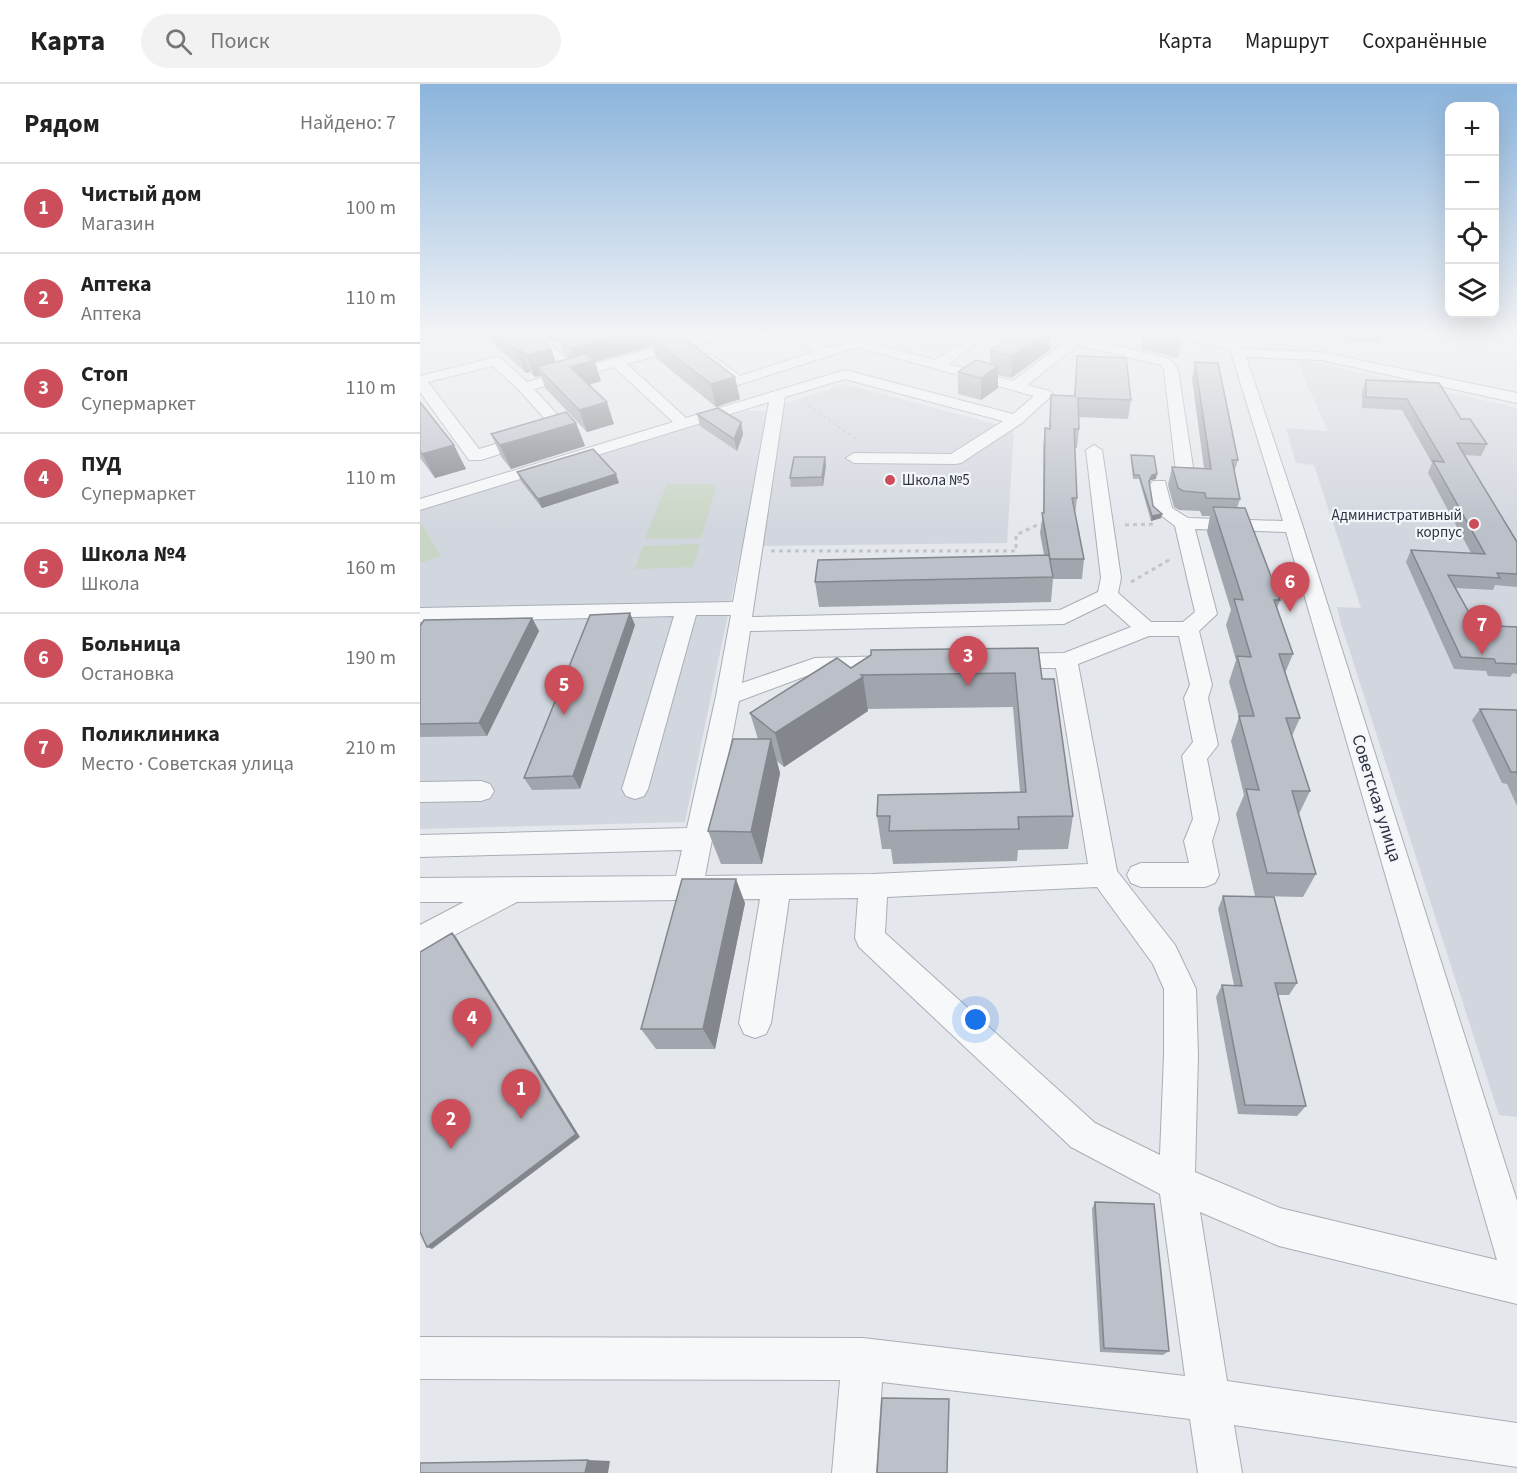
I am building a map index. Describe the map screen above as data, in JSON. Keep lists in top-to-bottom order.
{
  "streets": {
    "street": ["Советская улица"]
  },
  "places": ["Школа №5", "Административный корпус"],
  "page": {
    "header": "Карта",
    "search": "Поиск",
    "nav": ["Карта", "Маршрут", "Сохранённые"],
    "heading": ["Рядом", "Найдено: 7"],
    "map_buttons": ["+", "−"],
    "list": [
      {
        "mark": "1",
        "name": "Чистый дом",
        "note": "Магазин",
        "value": "100 m"
      },
      {
        "mark": "2",
        "name": "Аптека",
        "note": "Аптека",
        "value": "110 m"
      },
      {
        "mark": "3",
        "name": "Стоп",
        "note": "Супермаркет",
        "value": "110 m"
      },
      {
        "mark": "4",
        "name": "ПУД",
        "note": "Супермаркет",
        "value": "110 m"
      },
      {
        "mark": "5",
        "name": "Школа №4",
        "note": "Школа",
        "value": "160 m"
      },
      {
        "mark": "6",
        "name": "Больница",
        "note": "Остановка",
        "value": "190 m"
      },
      {
        "mark": "7",
        "name": "Поликлиника",
        "note": "Место · Советская улица",
        "value": "210 m"
      }
    ],
    "pins": [
      "6",
      "7",
      "3",
      "5",
      "4",
      "1",
      "2"
    ]
  }
}
